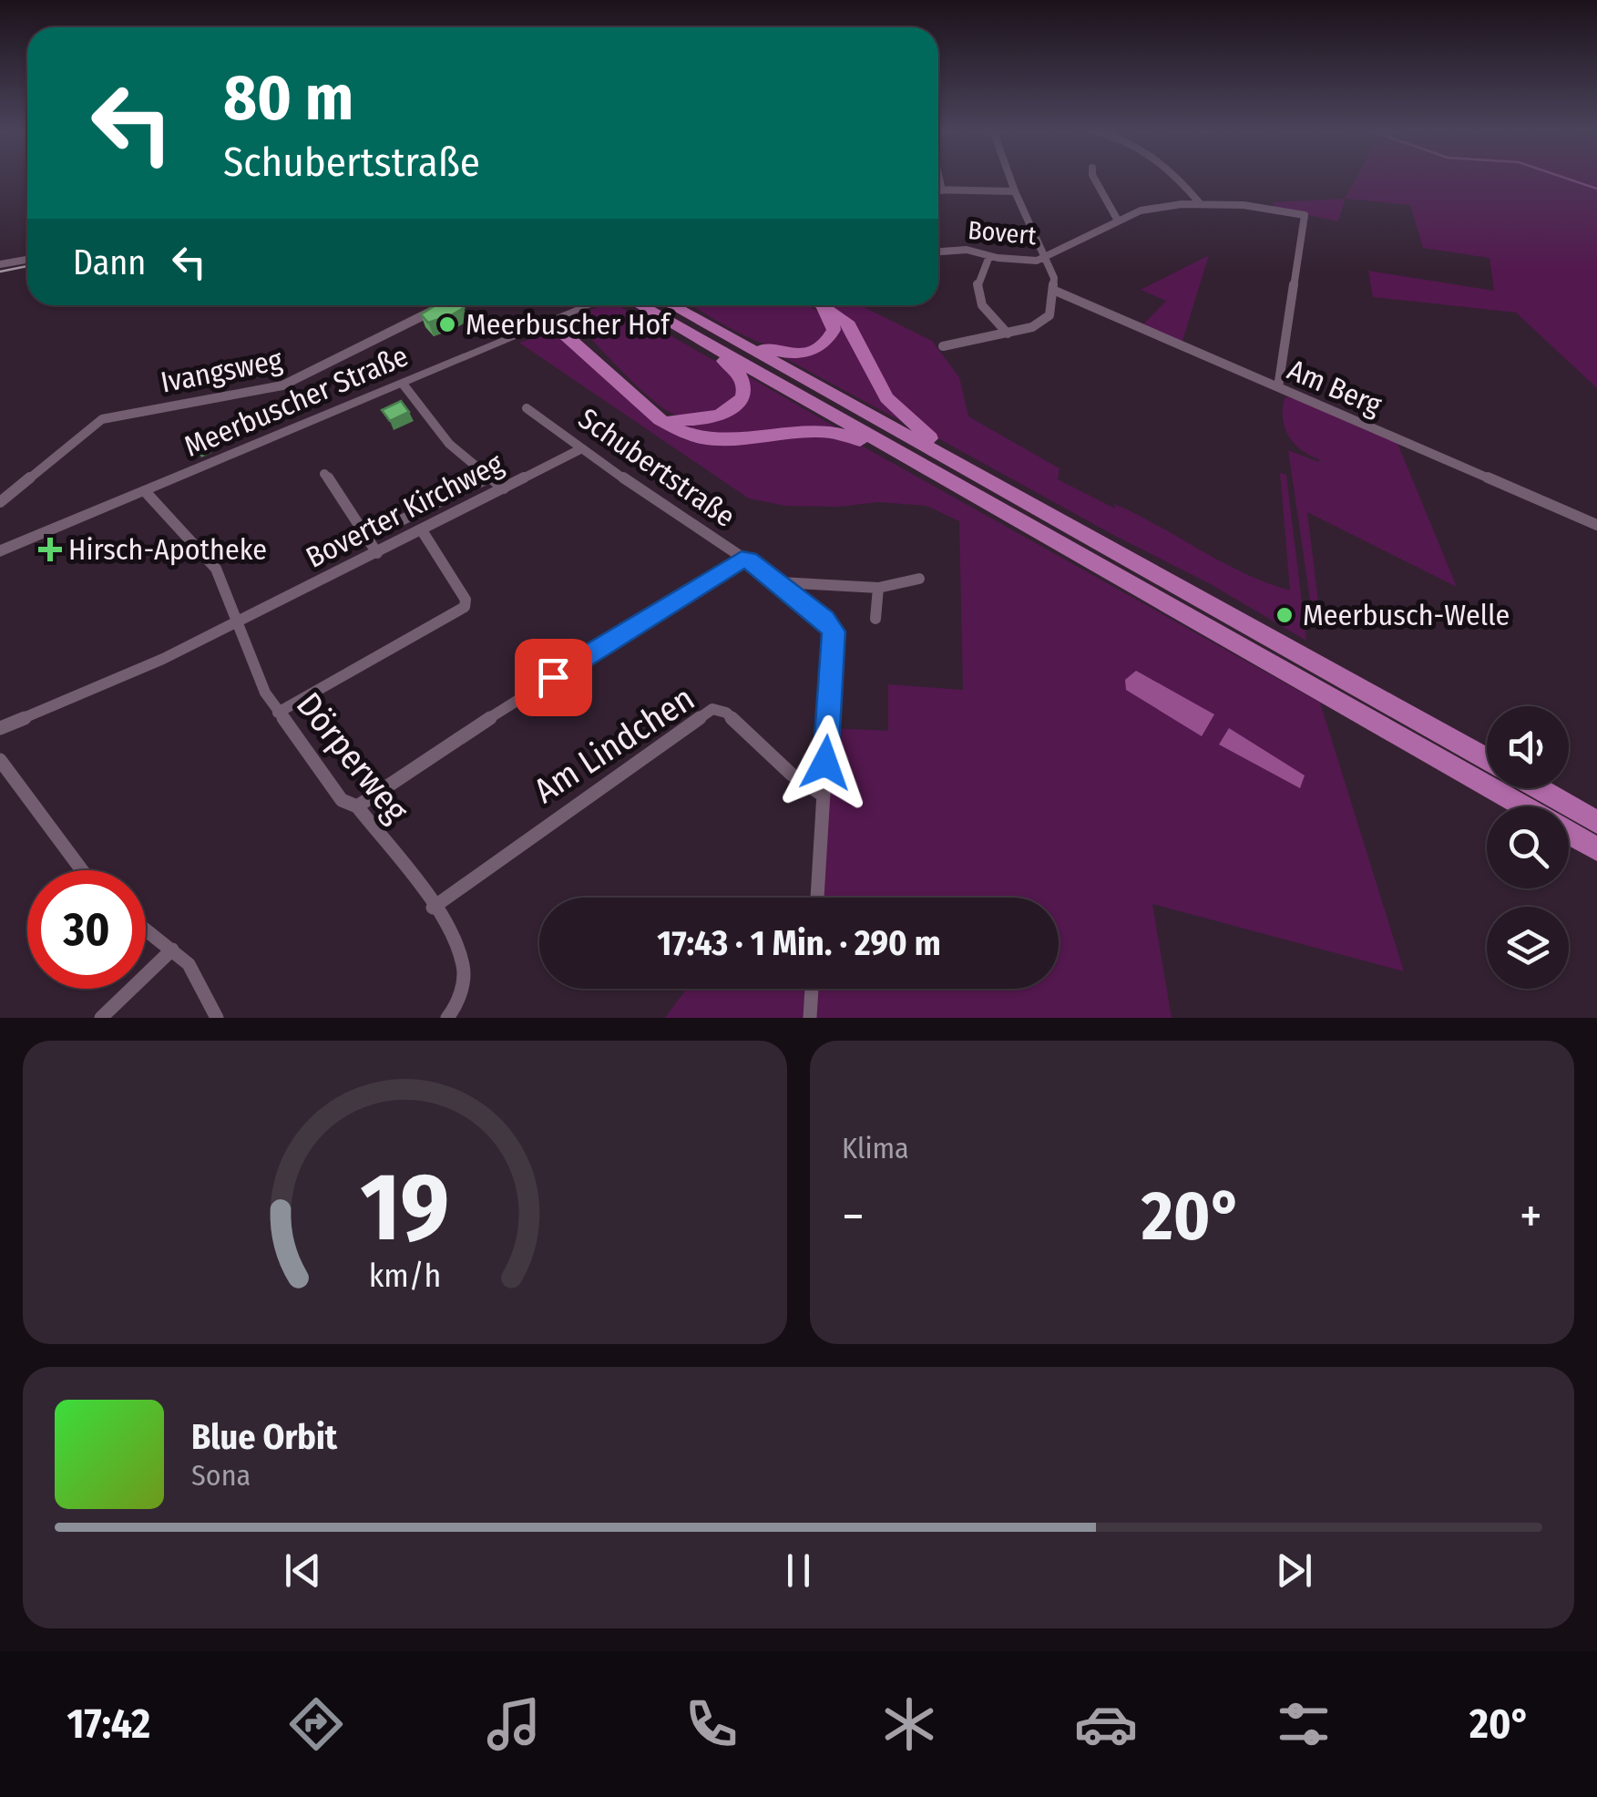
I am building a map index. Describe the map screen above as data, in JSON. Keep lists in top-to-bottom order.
{
  "streets": {
    "main road": ["Meerbuscher Straße"],
    "street": [
      "Bovert",
      "Ivangsweg",
      "Am Berg",
      "Schubertstraße",
      "Boverter Kirchweg",
      "Am Lindchen",
      "Dörperweg"
    ]
  },
  "crossings": [
    ["Bovert", "Am Berg"],
    ["Meerbuscher Straße", "Dörperweg"],
    ["Schubertstraße", "Boverter Kirchweg"],
    ["Schubertstraße", "Am Lindchen"],
    ["Boverter Kirchweg", "Dörperweg"],
    ["Am Lindchen", "Dörperweg"]
  ],
  "places": {
    "other": ["Meerbuscher Hof", "Meerbusch-Welle"],
    "health": ["Hirsch-Apotheke"]
  },
  "page": {
    "turn": ["80 m", "Schubertstraße"],
    "then": "Dann",
    "limit": "30",
    "trip": "17:43 · 1 Min. · 290 m",
    "tile": "Klima",
    "heat": ["−", "20°", "+"],
    "song": ["Blue Orbit", "Sona"],
    "tabs": ["17:42", "20°"],
    "gauge": ["19", "km/h"]
  }
}
